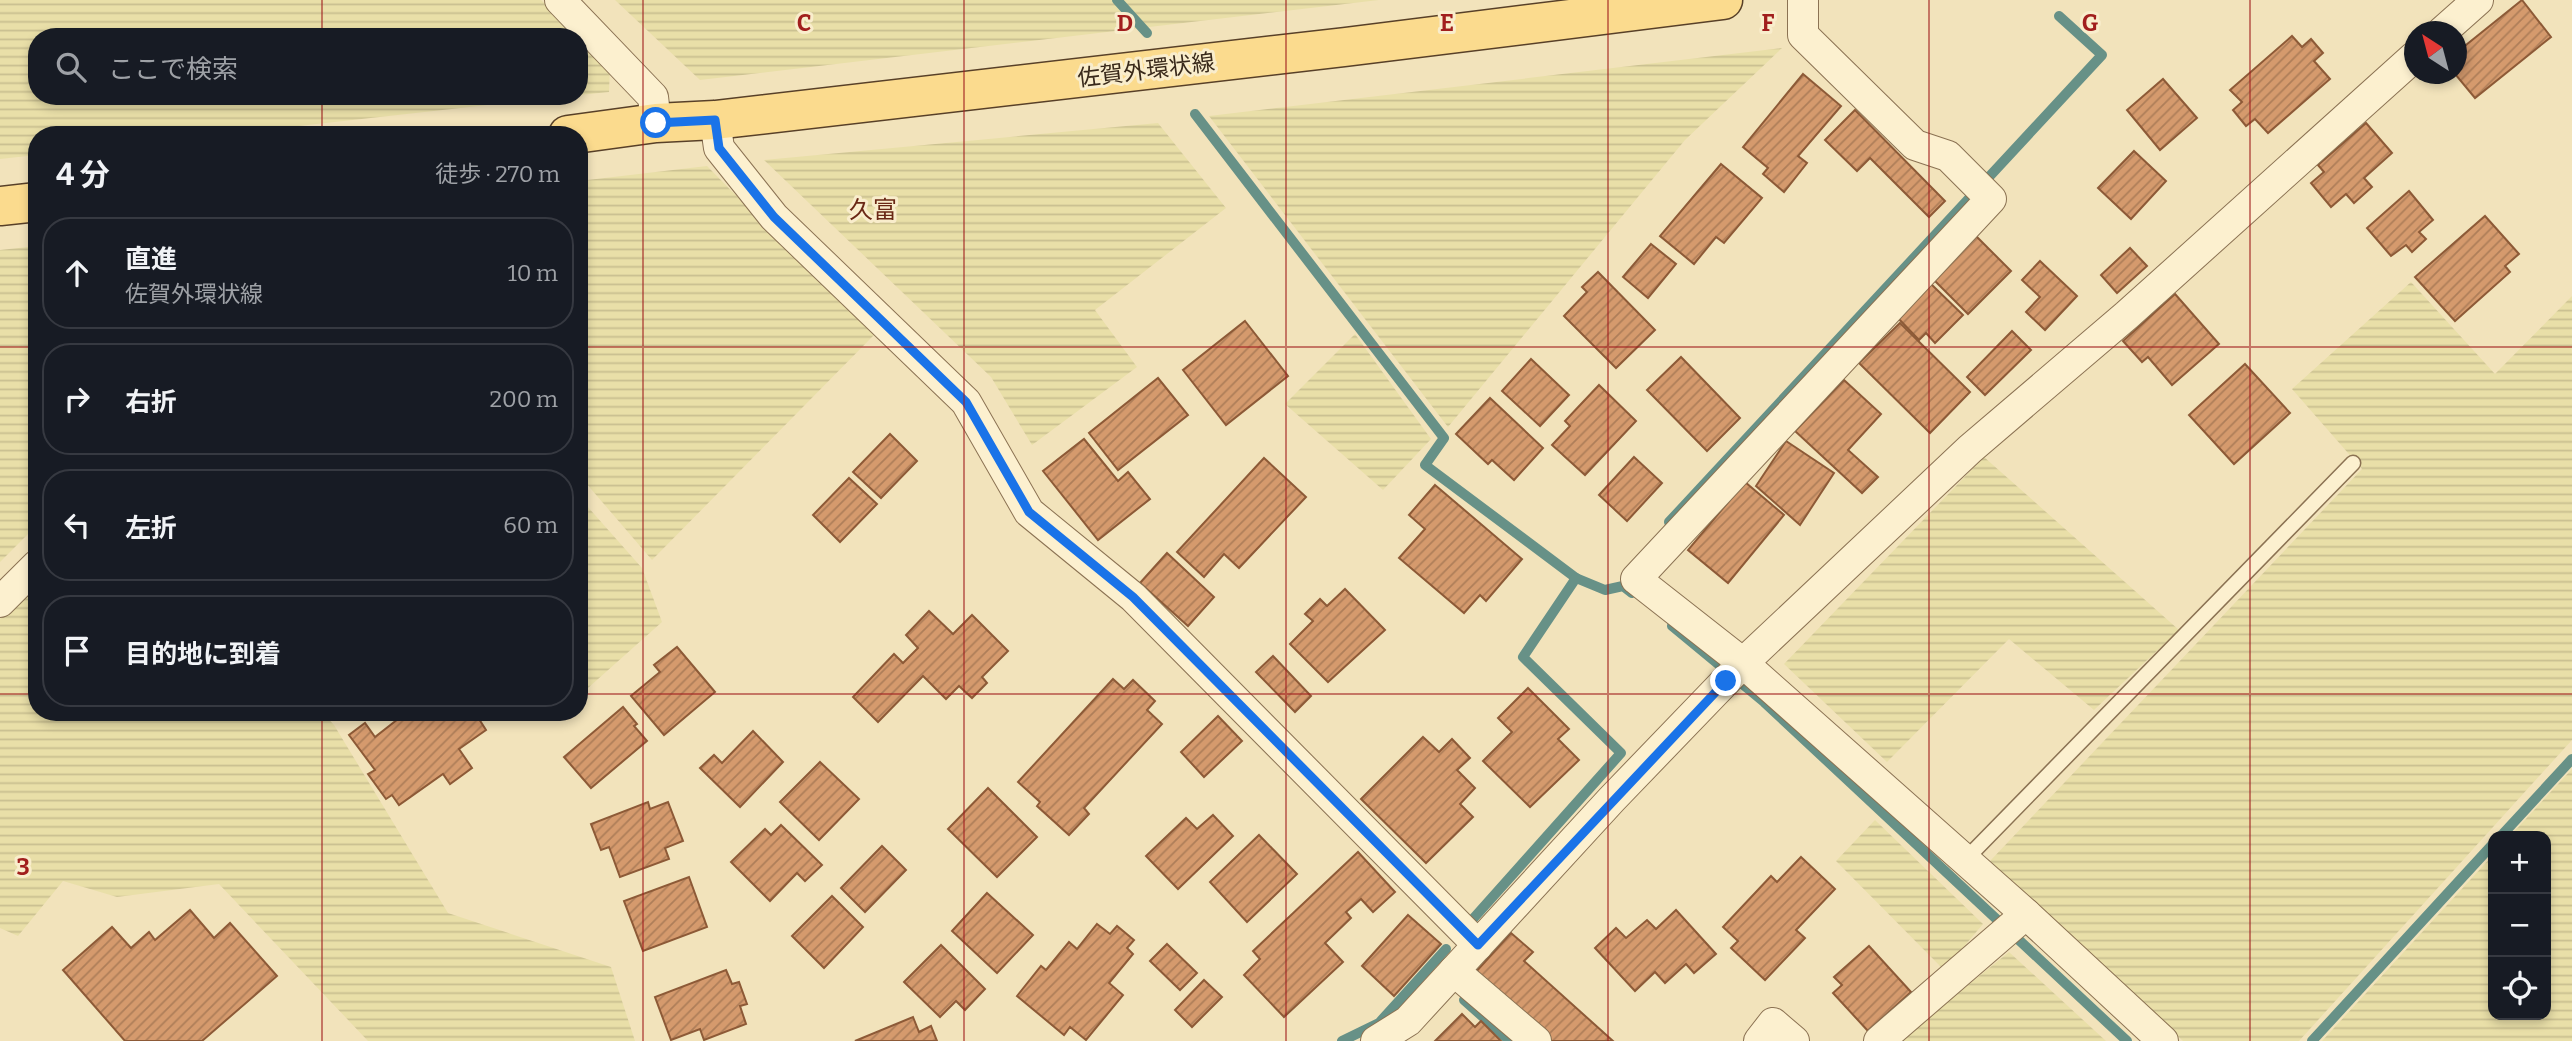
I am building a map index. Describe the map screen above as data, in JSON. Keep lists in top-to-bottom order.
{
  "streets": {
    "main road": ["佐賀外環状線"]
  },
  "districts": ["久富"],
  "north": "top left",
  "page": {
    "search": "ここで検索",
    "heading": ["4 分", "徒歩 · 270 m"],
    "list": [
      ["直進", "佐賀外環状線", "10 m"],
      ["右折", "200 m"],
      ["左折", "60 m"],
      "目的地に到着"
    ],
    "map_buttons": ["+", "−"]
  },
  "grid": {
    "columns": [
      "C",
      "D",
      "E",
      "F",
      "G"
    ],
    "rows": ["3"]
  }
}
